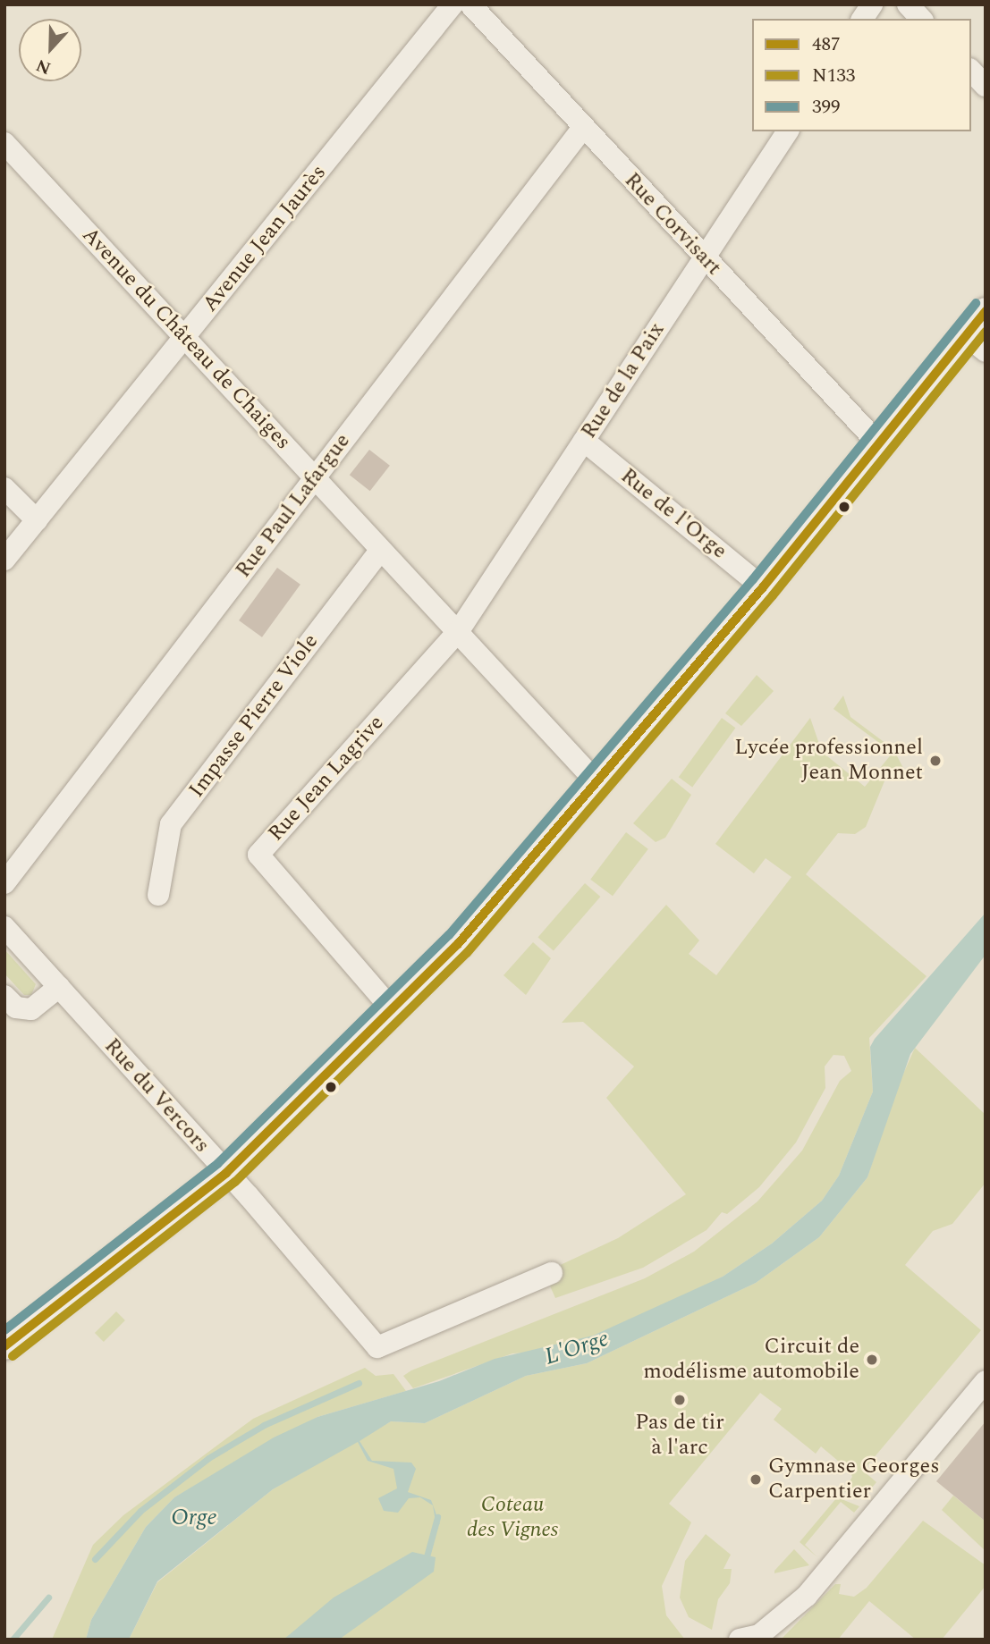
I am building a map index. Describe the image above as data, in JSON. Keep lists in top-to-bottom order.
{
  "streets": {
    "street": [
      "Rue Corvisart",
      "Avenue Jean Jaurès",
      "Avenue du Château de Chaiges",
      "Rue de la Paix",
      "Rue Paul Lafargue",
      "Rue de l'Orge",
      "Impasse Pierre Viole",
      "Rue Jean Lagrive",
      "Rue du Vercors"
    ]
  },
  "crossings": [
    ["Rue Corvisart", "Rue de la Paix"],
    ["Rue Corvisart", "Rue Paul Lafargue"],
    ["Avenue Jean Jaurès", "Avenue du Château de Chaiges"],
    ["Avenue du Château de Chaiges", "Rue de la Paix"],
    ["Avenue du Château de Chaiges", "Rue Paul Lafargue"],
    ["Avenue du Château de Chaiges", "Impasse Pierre Viole"],
    ["Avenue du Château de Chaiges", "Rue Jean Lagrive"],
    ["Rue de la Paix", "Rue de l'Orge"],
    ["Rue de la Paix", "Rue Jean Lagrive"]
  ],
  "water": ["L'Orge", "Orge"],
  "parks": ["Coteau des Vignes"],
  "places": [
    "Lycée professionnel Jean Monnet",
    "Circuit de modélisme automobile",
    "Pas de tir à l'arc",
    "Gymnase Georges Carpentier"
  ],
  "lines": ["transit line 399", "transit line 487", "transit line N133"],
  "legend": ["487", "N133", "399"],
  "north": "bottom"
}
